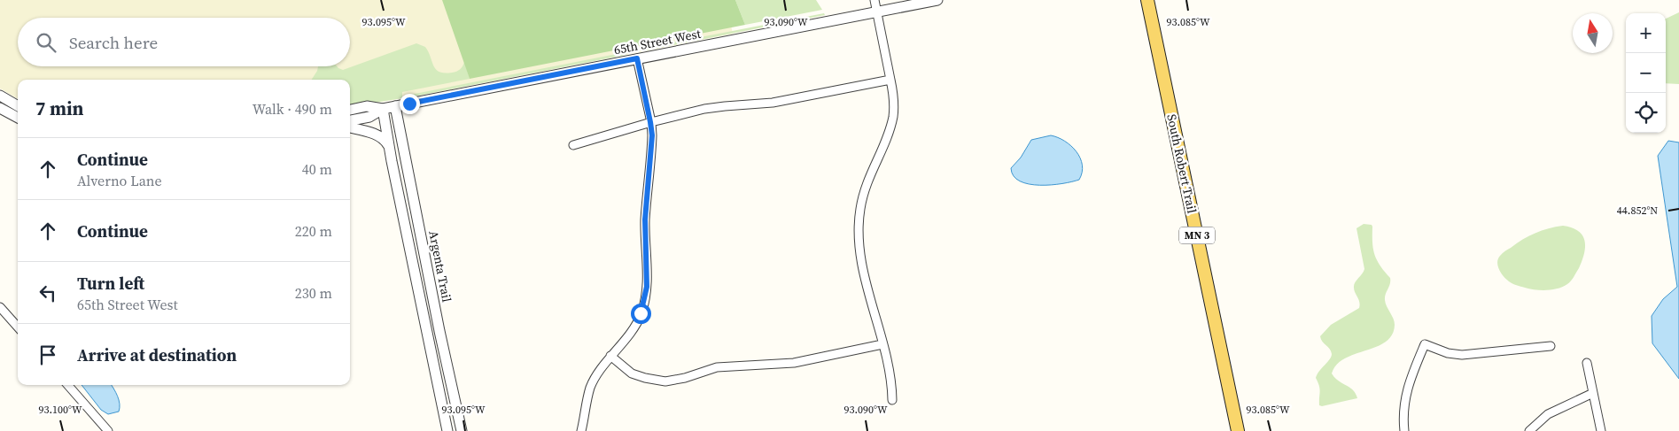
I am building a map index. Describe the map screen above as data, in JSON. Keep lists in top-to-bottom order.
{
  "streets": {
    "main road": ["South Robert Trail", "MN 3"],
    "street": ["65th Street West", "Argenta Trail"]
  },
  "crossings": [
    ["65th Street West", "Argenta Trail"]
  ],
  "north": "top",
  "page": {
    "map_buttons": ["+", "−"],
    "search": "Search here",
    "heading": ["7 min", "Walk · 490 m"],
    "list": [
      ["Continue", "Alverno Lane", "40 m"],
      ["Continue", "220 m"],
      ["Turn left", "65th Street West", "230 m"],
      "Arrive at destination"
    ]
  },
  "coordinates": [
    "93.090°W",
    "93.085°W",
    "93.095°W",
    "44.852°N",
    "93.100°W"
  ]
}
